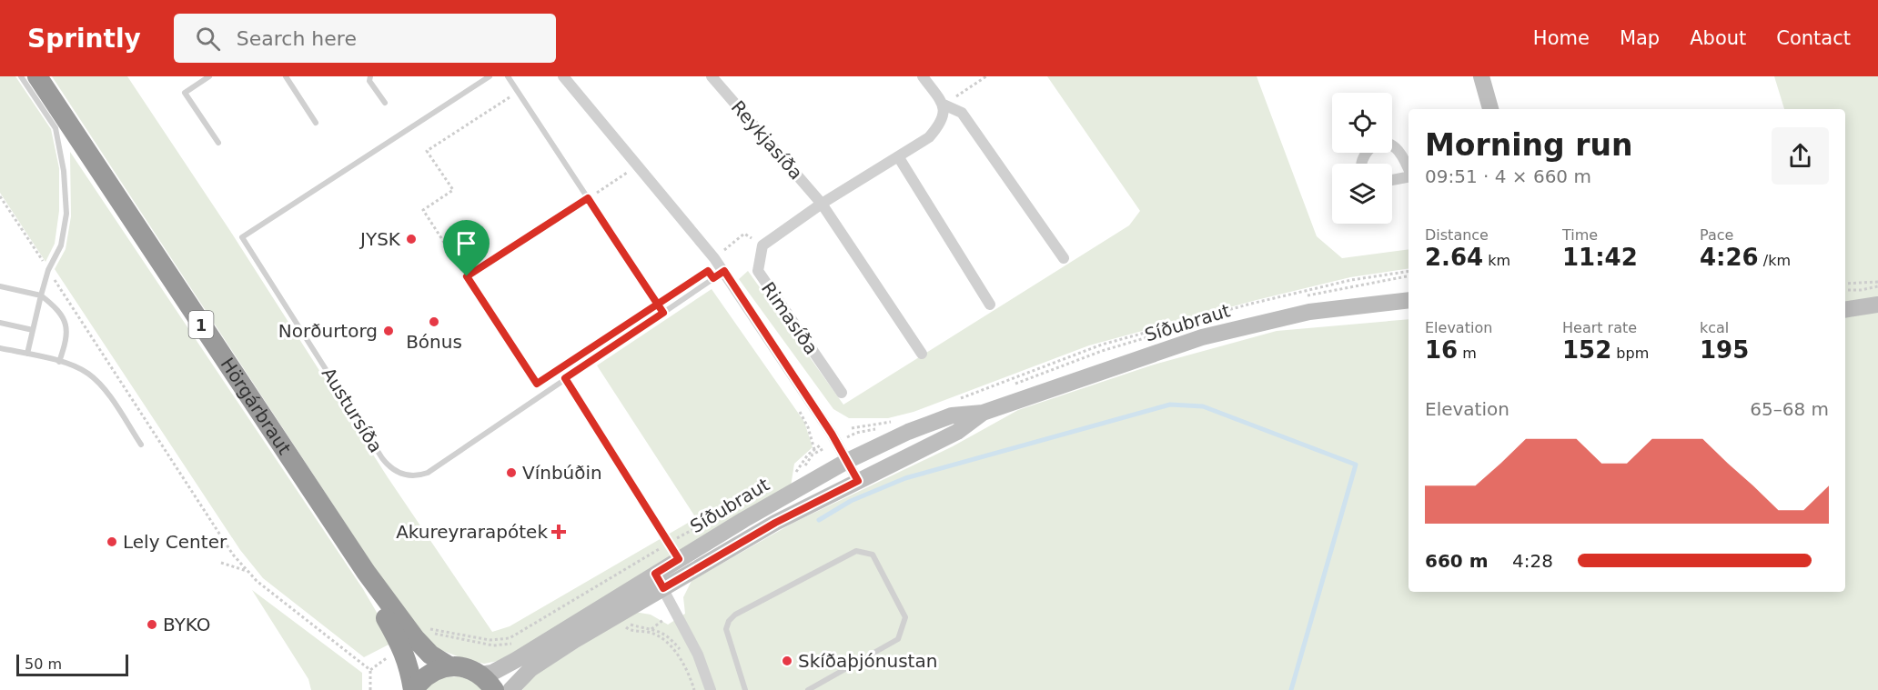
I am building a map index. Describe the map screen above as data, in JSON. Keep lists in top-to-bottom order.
{
  "streets": {
    "highway": ["1", "Hörgárbraut"],
    "street": ["Reykjasíða", "Rimasíða", "Síðubraut"],
    "lane": ["Austursíða"]
  },
  "crossings": [
    ["Síðubraut", "1"],
    ["1", "Hörgárbraut"]
  ],
  "places": {
    "other": [
      "JYSK",
      "Bónus",
      "Norðurtorg",
      "Vínbúðin",
      "Lely Center",
      "BYKO",
      "Skíðaþjónustan"
    ],
    "health": ["Akureyrarapótek"]
  },
  "scale_bar": "50 m",
  "page": {
    "header": "Sprintly",
    "search": "Search here",
    "nav": [
      "Home",
      "Map",
      "About",
      "Contact"
    ],
    "heading": ["Morning run", "09:51 · 4 × 660 m"],
    "stats": [
      ["Distance", "2.64 km"],
      ["Time", "11:42"],
      ["Pace", "4:26 /km"],
      ["Elevation", "16 m"],
      ["Heart rate", "152 bpm"],
      ["kcal", "195"]
    ],
    "chart": ["Elevation", "65–68 m"],
    "list": [
      {
        "name": "660 m",
        "note": "4:28"
      }
    ],
    "scale": "50 m"
  }
}
